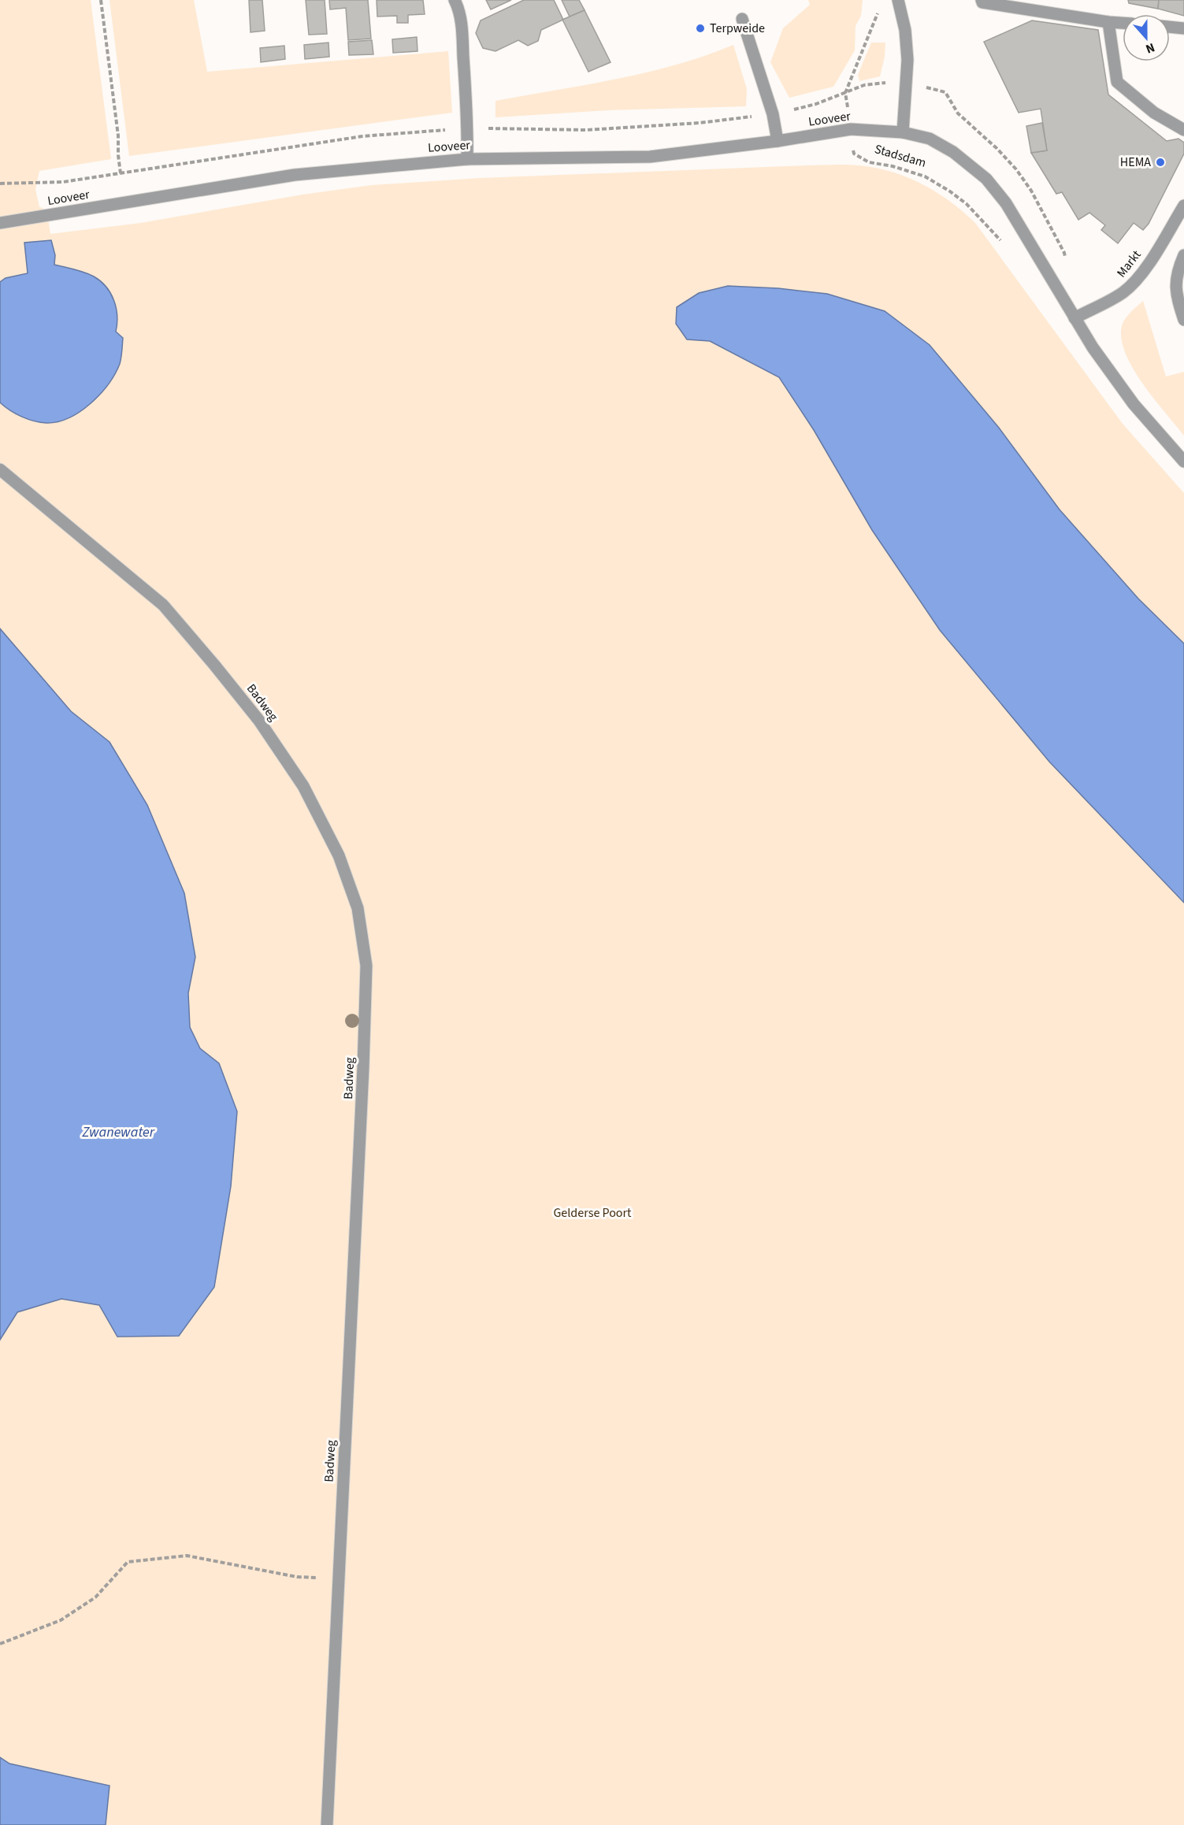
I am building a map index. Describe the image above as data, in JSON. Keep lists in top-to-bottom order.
{
  "streets": {
    "street": [
      "Looveer",
      "Stadsdam",
      "Markt",
      "Badweg"
    ]
  },
  "crossings": [
    ["Looveer", "Stadsdam"],
    ["Stadsdam", "Markt"]
  ],
  "water": ["Zwanewater"],
  "parks": ["Gelderse Poort"],
  "places": ["Terpweide", "HEMA"],
  "north": "bottom"
}
